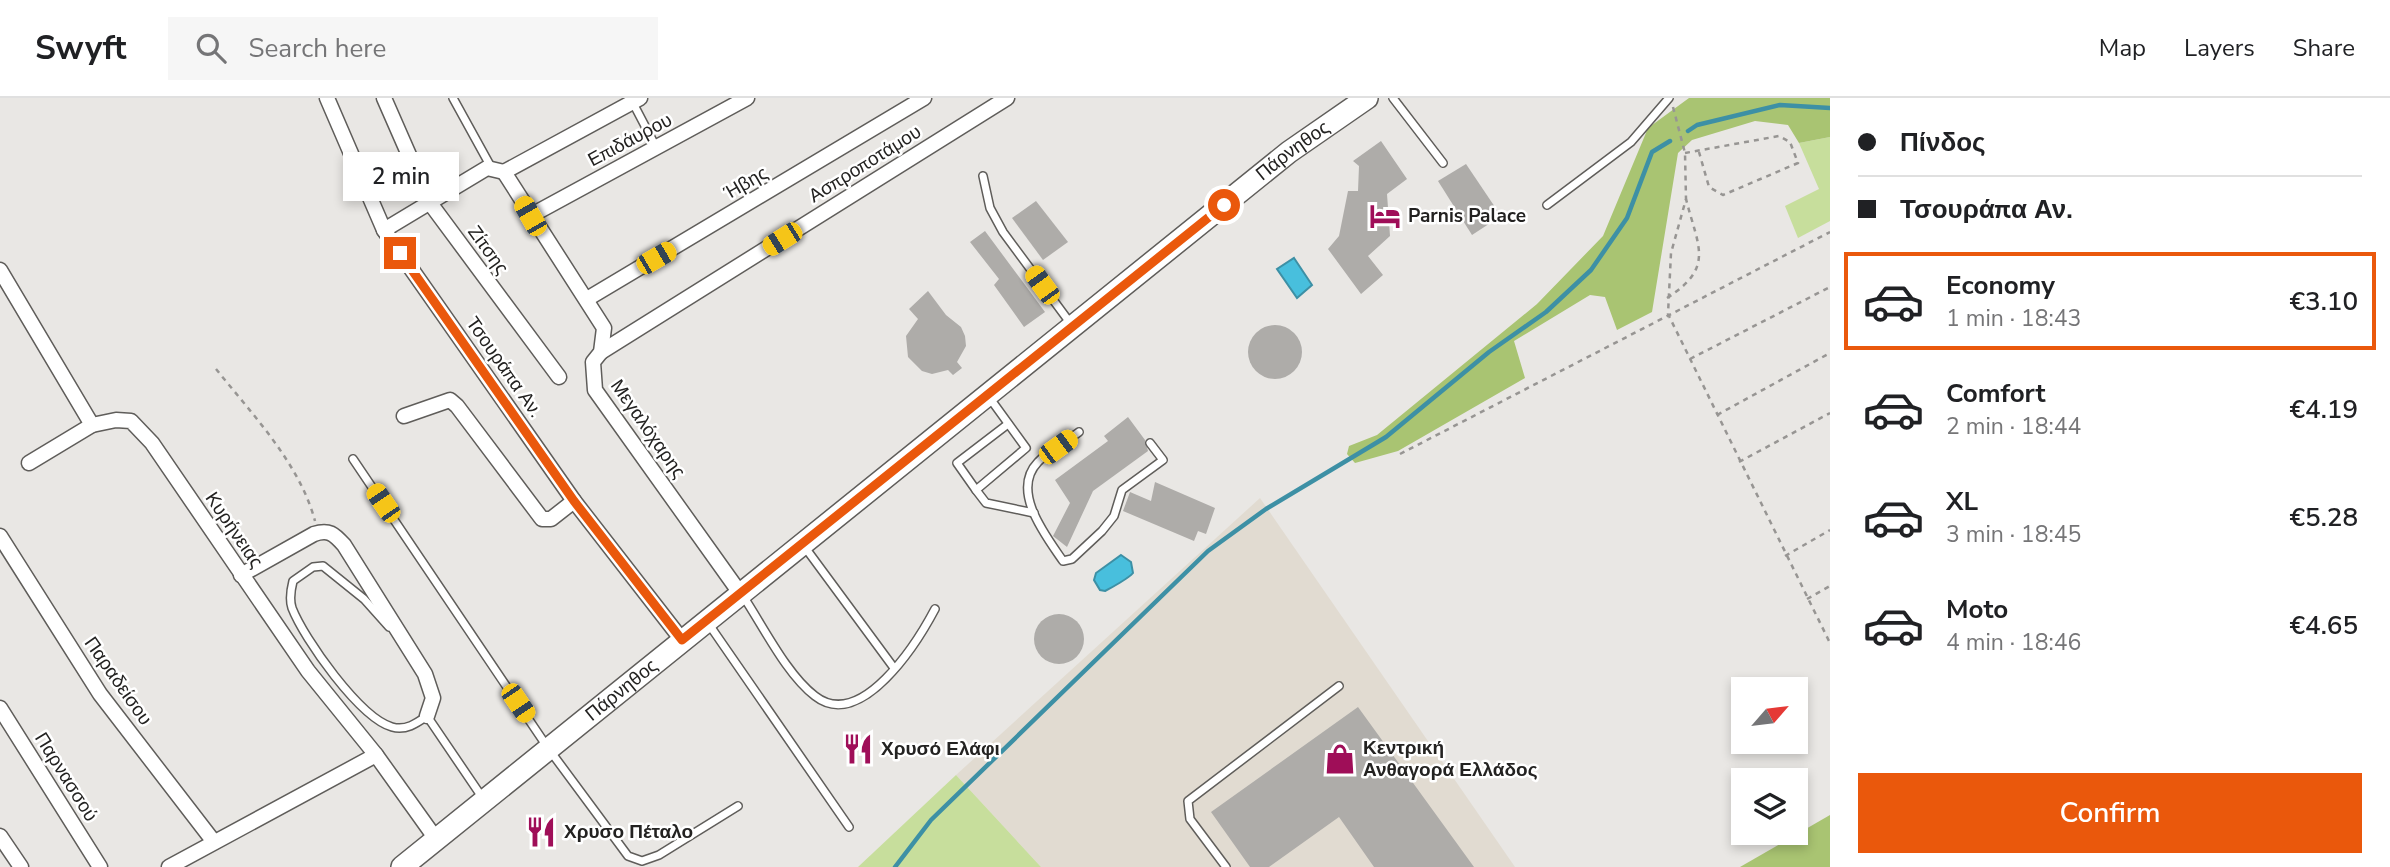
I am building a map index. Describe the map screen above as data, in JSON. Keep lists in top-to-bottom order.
{
  "streets": {
    "main road": ["Πάρνηθος"],
    "street": [
      "Επιδάυρου",
      "Ασπροποτάμου",
      "Ήβης",
      "Ζίτσης",
      "Τσουράπα Αν.",
      "Μεγαλόχαρης",
      "Κυρήνειας",
      "Παραδείσου",
      "Παρνασσού"
    ]
  },
  "crossings": [
    ["Επιδάυρου", "Μεγαλόχαρης"],
    ["Πάρνηθος", "Τσουράπα Αν."],
    ["Πάρνηθος", "Μεγαλόχαρης"],
    ["Πάρνηθος", "Κυρήνειας"],
    ["Ασπροποτάμου", "Μεγαλόχαρης"],
    ["Ήβης", "Μεγαλόχαρης"]
  ],
  "places": {
    "hotel": ["Parnis Palace"],
    "restaurant": ["Χρυσό Ελάφι", "Χρυσο Πέταλο"],
    "shop": ["Κεντρική Ανθαγορά Ελλάδος"]
  },
  "north": "top right",
  "page": {
    "header": "Swyft",
    "search": "Search here",
    "nav": ["Map", "Layers", "Share"],
    "banner": ["Πίνδος", "Τσουράπα Αν."],
    "bubble": "2 min",
    "list": [
      {
        "name": "Economy",
        "note": "1 min · 18:43",
        "value": "€3.10"
      },
      {
        "name": "Comfort",
        "note": "2 min · 18:44",
        "value": "€4.19"
      },
      {
        "name": "XL",
        "note": "3 min · 18:45",
        "value": "€5.28"
      },
      {
        "name": "Moto",
        "note": "4 min · 18:46",
        "value": "€4.65"
      }
    ],
    "buttons": "Confirm"
  }
}
